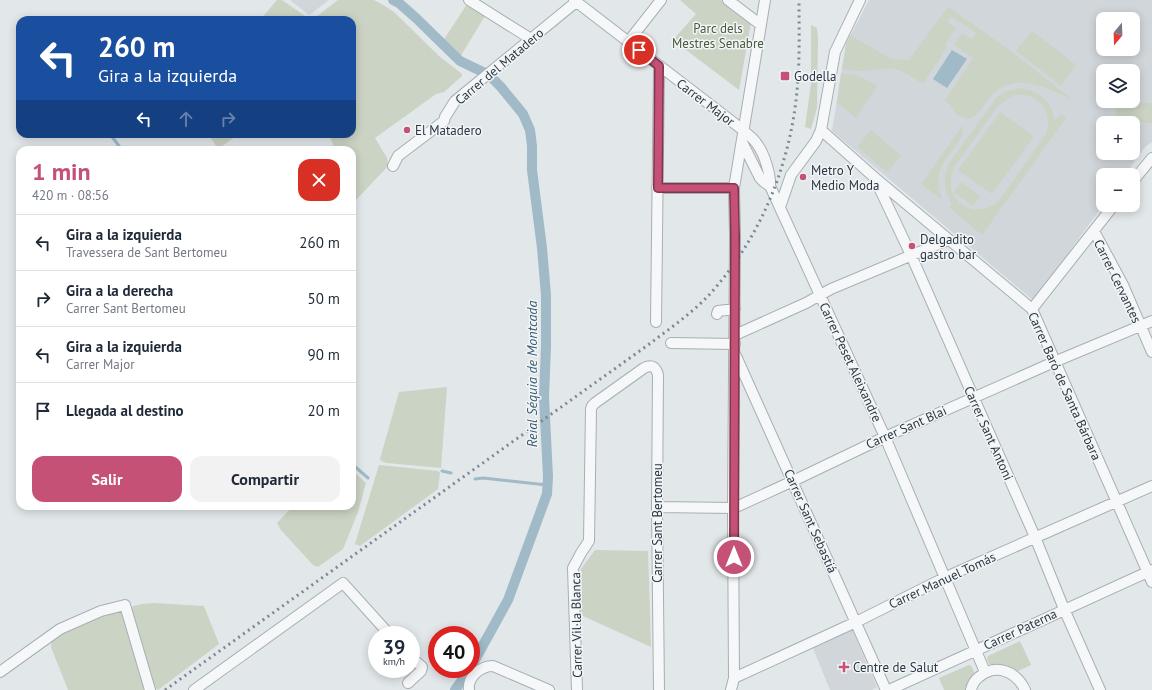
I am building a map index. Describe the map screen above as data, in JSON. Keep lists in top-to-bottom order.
{
  "streets": {
    "street": [
      "Carrer del Matadero",
      "Carrer Major",
      "Carrer Cervantes",
      "Carrer Peset Aleixandre",
      "Carrer Baró de Santa Bárbara",
      "Carrer Sant Blai",
      "Carrer Sant Antoni",
      "Carrer Sant Sebastiá",
      "Carrer Sant Bertomeu",
      "Carrer Manuel Tomás",
      "Carrer Vil·la Blanca",
      "Carrer Paterna"
    ]
  },
  "crossings": [
    ["Carrer del Matadero", "Carrer Major"],
    ["Carrer Major", "Carrer Peset Aleixandre"],
    ["Carrer Cervantes", "Carrer Sant Blai"],
    ["Carrer Peset Aleixandre", "Carrer Sant Blai"],
    ["Carrer Peset Aleixandre", "Carrer Manuel Tomás"],
    ["Carrer Peset Aleixandre", "Carrer Paterna"],
    ["Carrer Baró de Santa Bárbara", "Carrer Sant Blai"],
    ["Carrer Baró de Santa Bárbara", "Carrer Sant Antoni"],
    ["Carrer Baró de Santa Bárbara", "Carrer Manuel Tomás"],
    ["Carrer Baró de Santa Bárbara", "Carrer Paterna"],
    ["Carrer Sant Blai", "Carrer Sant Antoni"],
    ["Carrer Sant Blai", "Carrer Sant Sebastiá"],
    ["Carrer Sant Blai", "Carrer Sant Bertomeu"],
    ["Carrer Sant Antoni", "Carrer Manuel Tomás"],
    ["Carrer Sant Antoni", "Carrer Paterna"],
    ["Carrer Sant Sebastiá", "Carrer Manuel Tomás"],
    ["Carrer Sant Bertomeu", "Carrer Vil·la Blanca"]
  ],
  "water": ["Reial Séquia de Montcada"],
  "parks": ["Parc dels Mestres Senabre"],
  "places": {
    "transit": ["Godella"],
    "other": ["El Matadero", "Metro Y Medio Moda", "Delgadito gastro bar"],
    "health": ["Centre de Salut"]
  },
  "north": "bottom",
  "page": {
    "map_buttons": ["+", "−"],
    "turn": ["260 m", "Gira a la izquierda"],
    "heading": ["1 min", "420 m · 08:56"],
    "list": [
      {
        "name": "Gira a la izquierda",
        "note": "Travessera de Sant Bertomeu",
        "value": "260 m"
      },
      {
        "name": "Gira a la derecha",
        "note": "Carrer Sant Bertomeu",
        "value": "50 m"
      },
      {
        "name": "Gira a la izquierda",
        "note": "Carrer Major",
        "value": "90 m"
      },
      {
        "name": "Llegada al destino",
        "value": "20 m"
      }
    ],
    "buttons": ["Salir", "Compartir"],
    "speed": "39 km/h",
    "limit": "40"
  }
}
